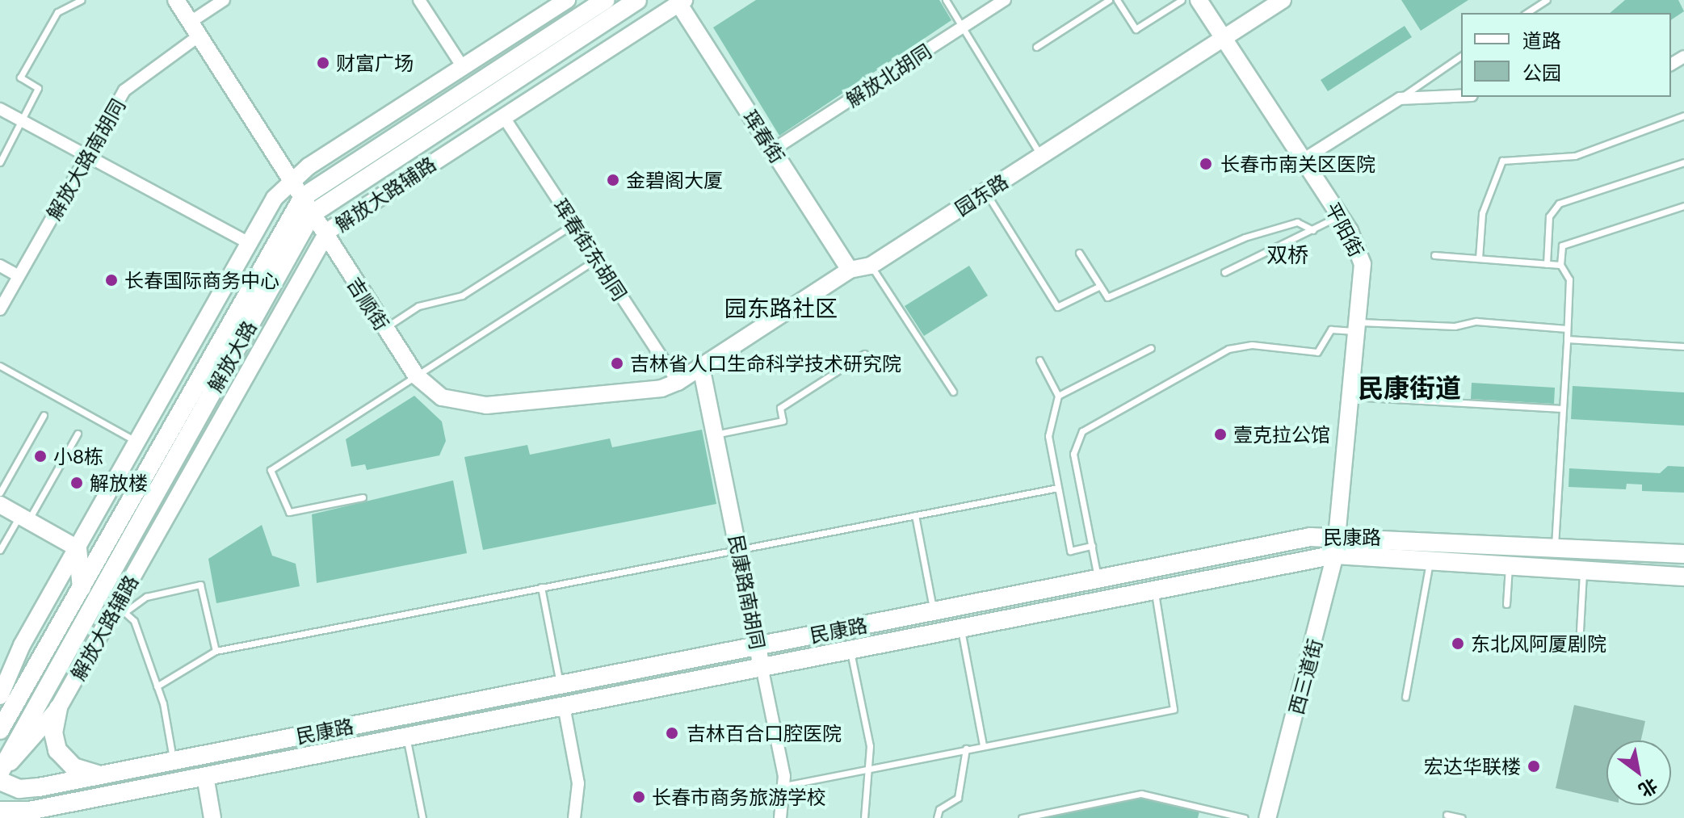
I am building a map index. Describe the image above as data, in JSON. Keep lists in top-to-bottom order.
{
  "streets": {
    "main road": ["解放大路", "民康路"],
    "street": [
      "解放北胡同",
      "珲春街",
      "解放大路南胡同",
      "解放大路辅路",
      "园东路",
      "平阳街",
      "珲春街东胡同",
      "吉顺街",
      "民康路南胡同",
      "西三道街"
    ]
  },
  "crossings": [
    ["解放北胡同", "珲春街"],
    ["珲春街", "解放大路辅路"],
    ["珲春街", "园东路"],
    ["解放大路南胡同", "吉顺街"],
    ["解放大路辅路", "珲春街东胡同"],
    ["解放大路辅路", "吉顺街"],
    ["解放大路辅路", "解放大路"],
    ["园东路", "平阳街"],
    ["园东路", "珲春街东胡同"],
    ["园东路", "吉顺街"],
    ["园东路", "民康路南胡同"],
    ["平阳街", "民康路"],
    ["平阳街", "西三道街"],
    ["珲春街东胡同", "吉顺街"],
    ["吉顺街", "解放大路"],
    ["民康路", "民康路南胡同"],
    ["民康路", "西三道街"]
  ],
  "districts": ["双桥", "园东路社区", "民康街道"],
  "places": [
    "财富广场",
    "长春市南关区医院",
    "金碧阁大厦",
    "长春国际商务中心",
    "吉林省人口生命科学技术研究院",
    "壹克拉公馆",
    "小8栋",
    "解放楼",
    "东北风阿厦剧院",
    "吉林百合口腔医院",
    "宏达华联楼",
    "长春市商务旅游学校"
  ],
  "legend": ["道路", "公园"],
  "north": "bottom right"
}
